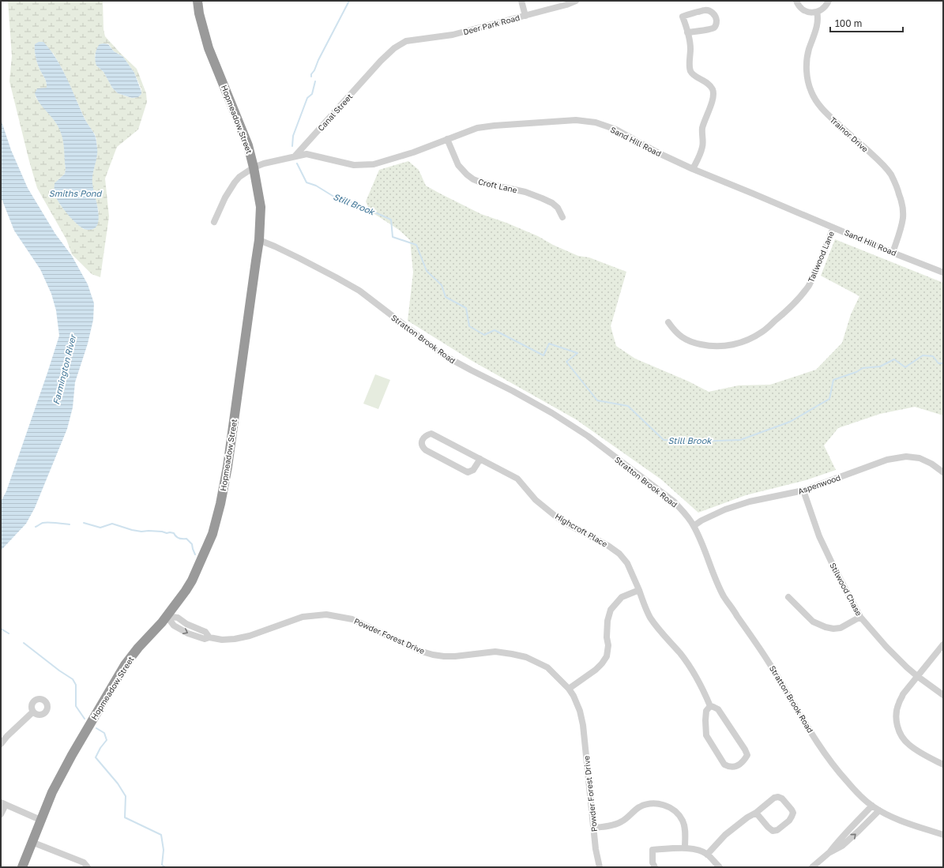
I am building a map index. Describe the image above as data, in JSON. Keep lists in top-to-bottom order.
{
  "streets": {
    "highway": ["Hopmeadow Street"],
    "street": [
      "Deer Park Road",
      "Canal Street",
      "Trainor Drive",
      "Sand Hill Road",
      "Croft Lane",
      "Tallwood Lane",
      "Stratton Brook Road",
      "Aspenwood",
      "Highcroft Place",
      "Stilwood Chase",
      "Powder Forest Drive"
    ]
  },
  "crossings": [
    ["Deer Park Road", "Canal Street"],
    ["Canal Street", "Sand Hill Road"],
    ["Hopmeadow Street", "Stratton Brook Road"],
    ["Hopmeadow Street", "Powder Forest Drive"],
    ["Trainor Drive", "Sand Hill Road"],
    ["Sand Hill Road", "Croft Lane"],
    ["Sand Hill Road", "Tallwood Lane"],
    ["Stratton Brook Road", "Aspenwood"],
    ["Aspenwood", "Stilwood Chase"]
  ],
  "water": ["Smiths Pond", "Still Brook", "Farmington River"],
  "scale_bar": "100 m"
}
